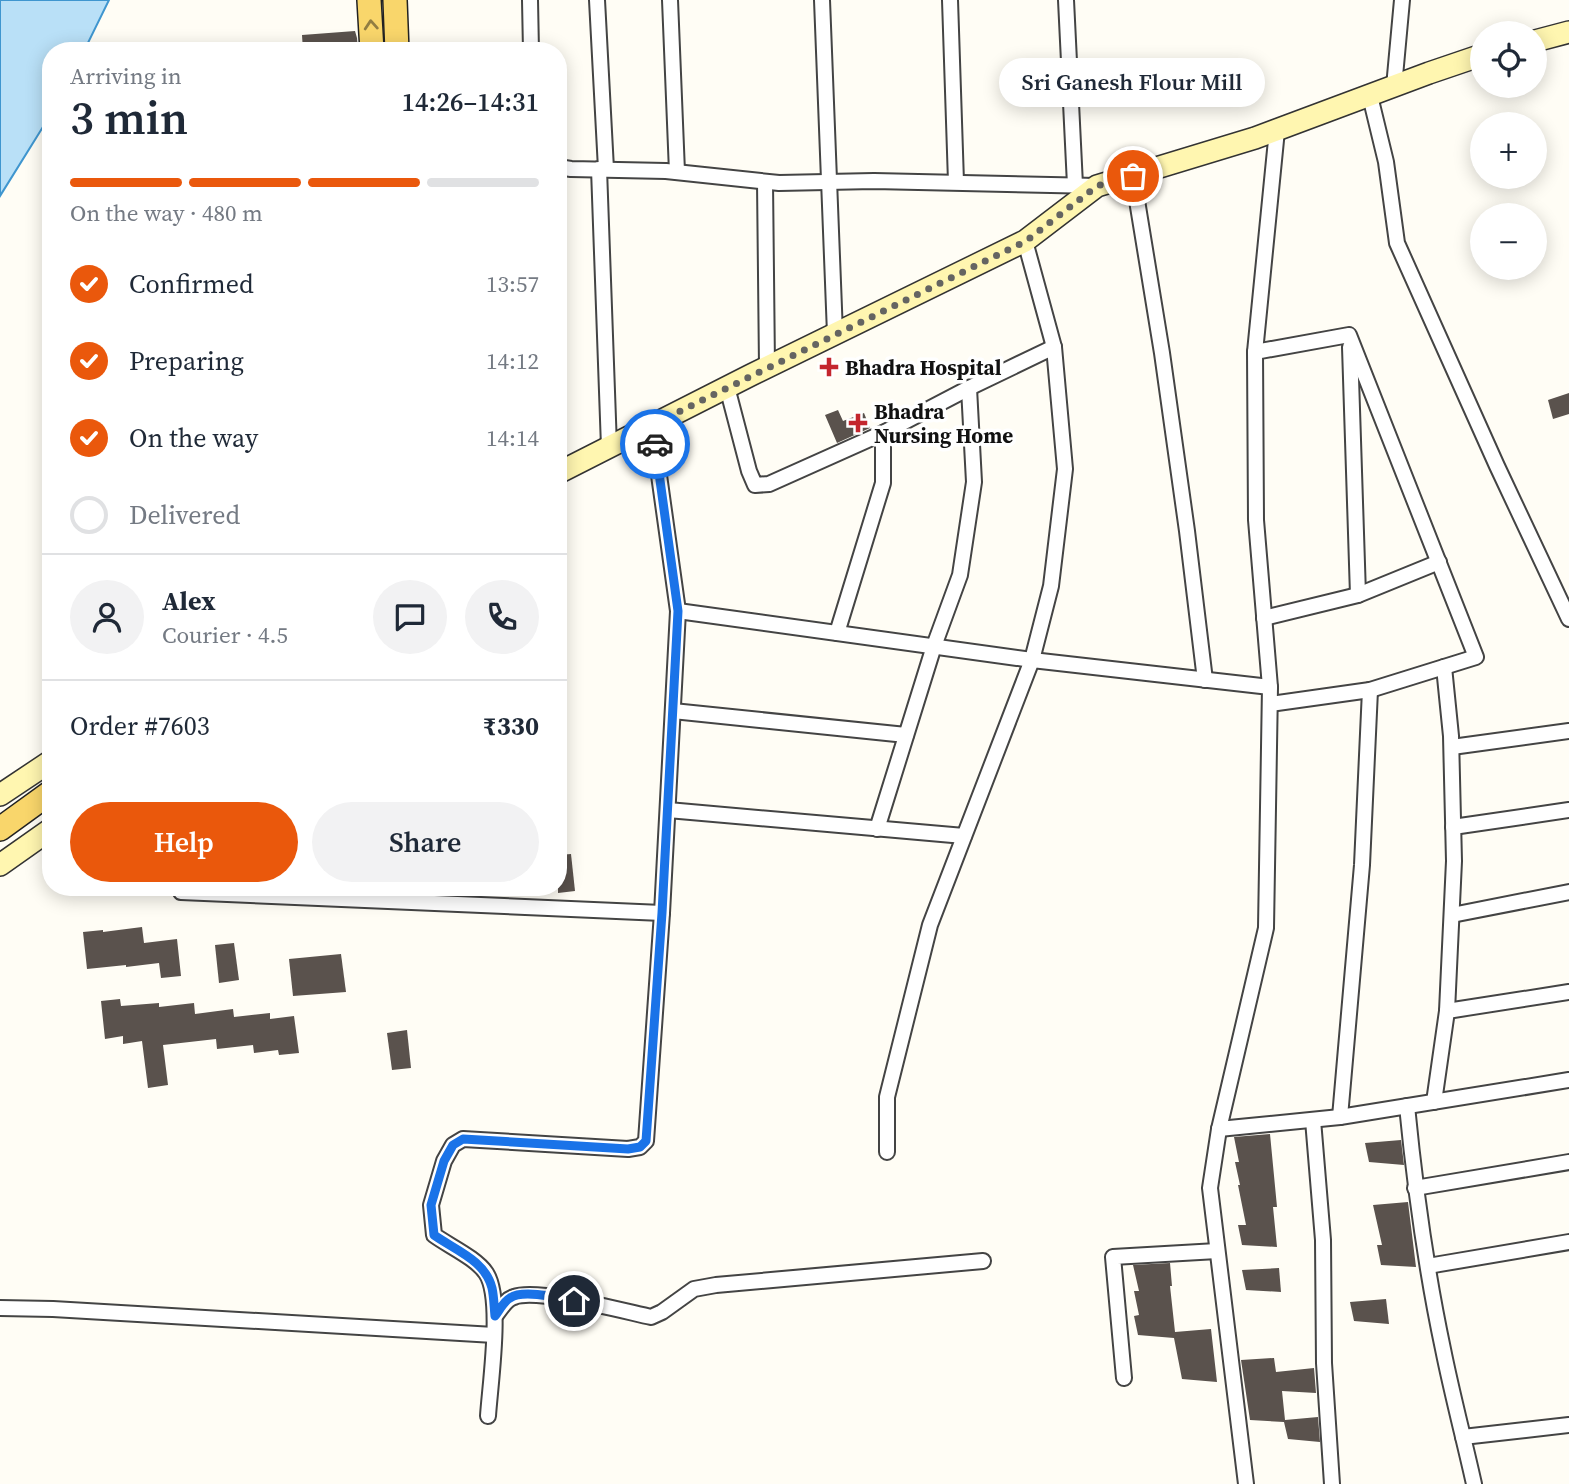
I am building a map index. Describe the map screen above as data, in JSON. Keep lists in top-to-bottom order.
{
  "places": {
    "other": ["Sri Ganesh Flour Mill"],
    "health": ["Bhadra Hospital", "Bhadra Nursing Home"]
  },
  "page": {
    "map_buttons": ["+", "−"],
    "heading": ["3 min", "Arriving in", "14:26–14:31"],
    "panel": [
      "Alex",
      "Courier · 4.5",
      "Order #7603",
      "₹330"
    ],
    "bubble": "Sri Ganesh Flour Mill",
    "bar": "On the way · 480 m",
    "list": [
      ["Confirmed", "13:57"],
      ["Preparing", "14:12"],
      ["On the way", "14:14"],
      "Delivered"
    ],
    "buttons": ["Help", "Share"]
  }
}
